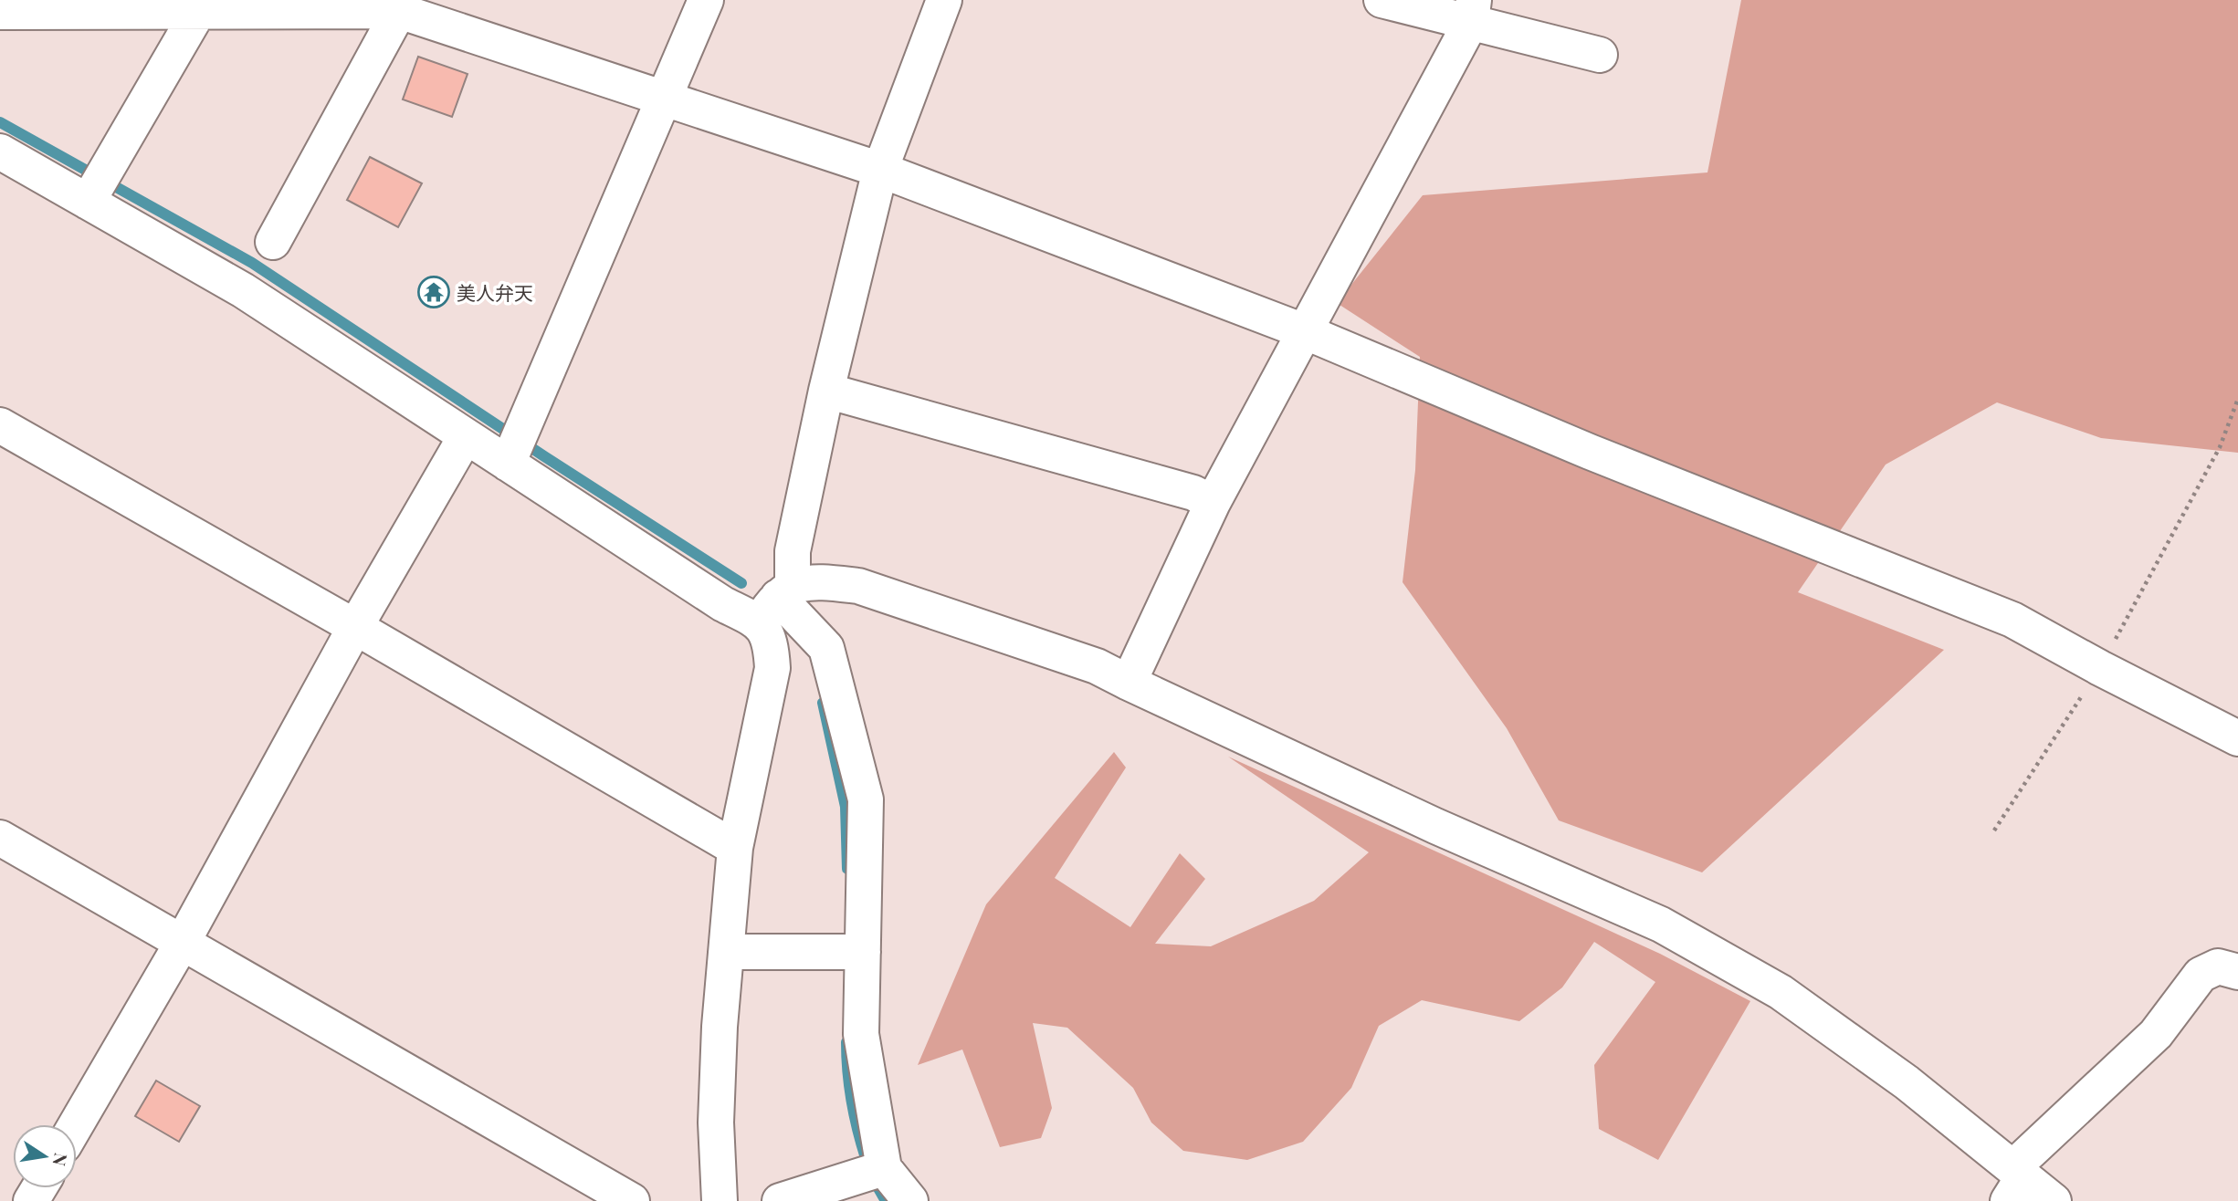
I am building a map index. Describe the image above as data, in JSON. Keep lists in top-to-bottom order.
{
  "places": {
    "temple": ["美人弁天"]
  },
  "north": "right"
}
